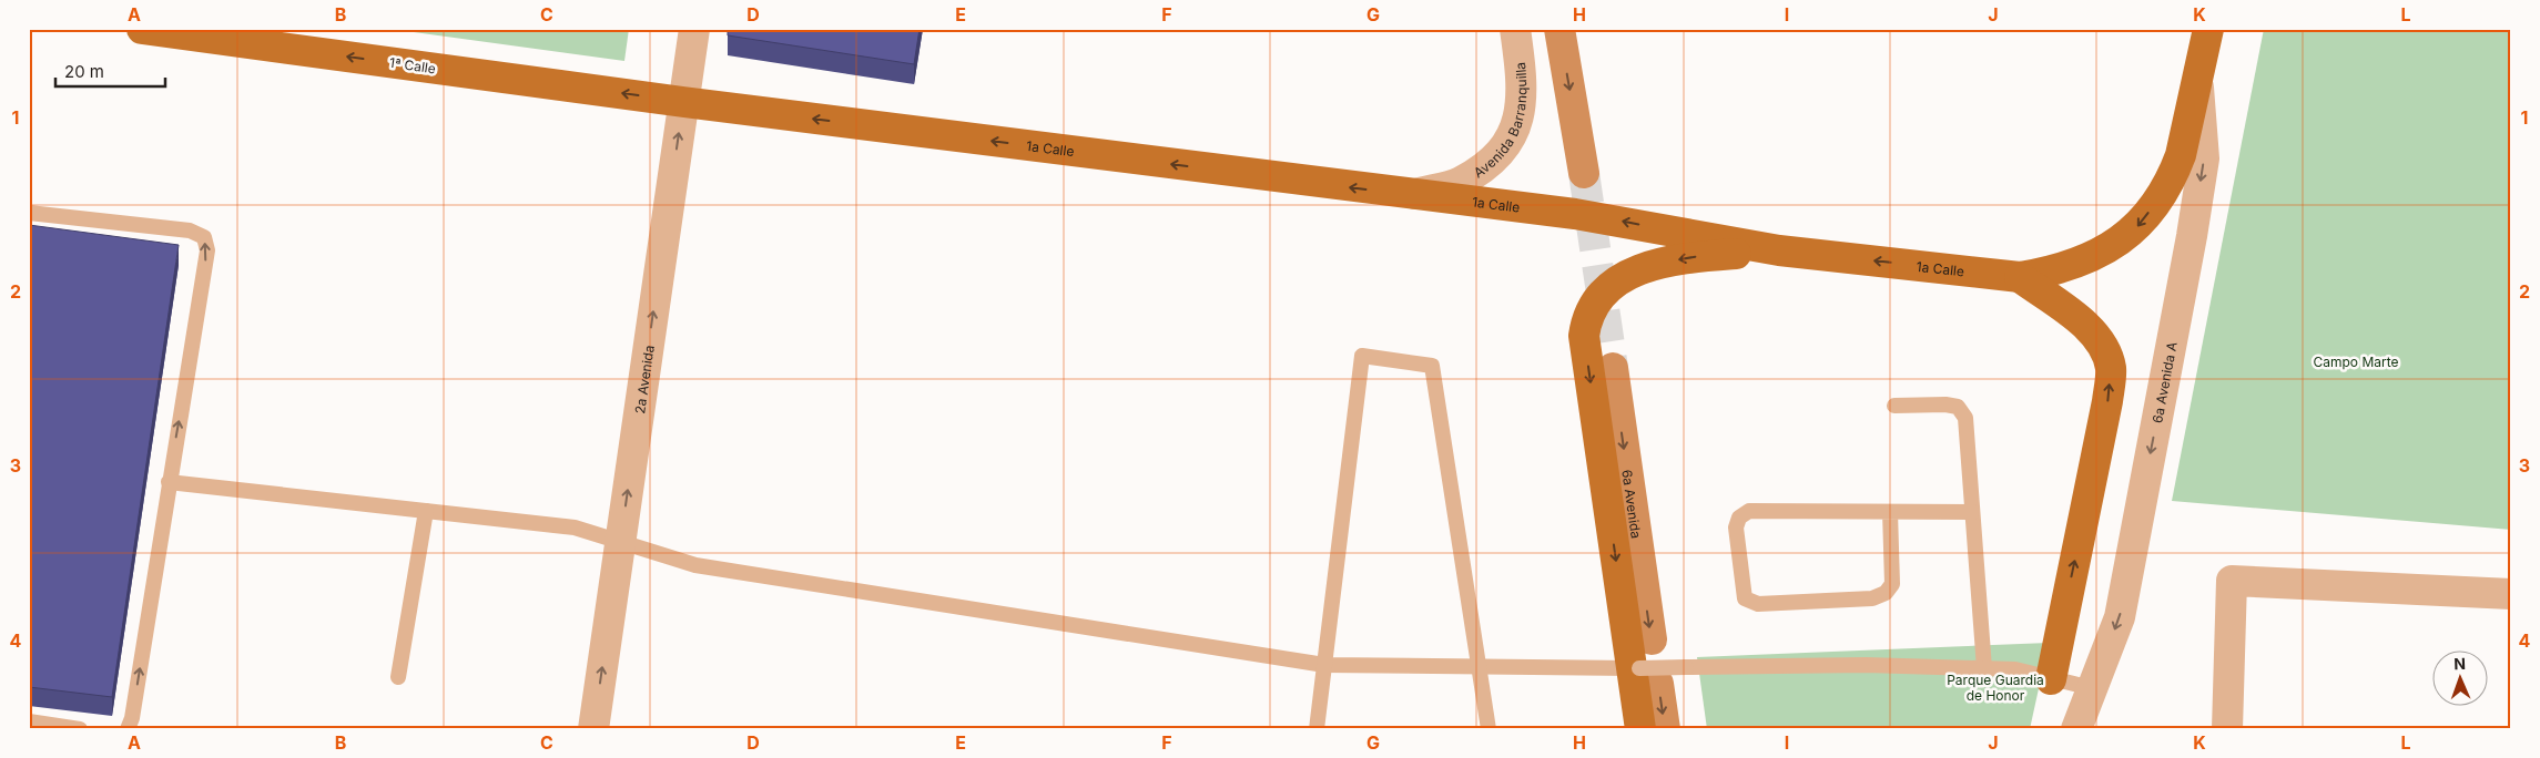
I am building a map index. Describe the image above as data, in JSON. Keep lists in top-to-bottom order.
{
  "streets": {
    "main road": [
      "1ª Calle",
      "1a Calle",
      "6a Avenida A",
      "6a Avenida"
    ],
    "street": ["Avenida Barranquilla", "2a Avenida"]
  },
  "crossings": [
    ["1ª Calle", "1a Calle"],
    ["1ª Calle", "2a Avenida"],
    ["Avenida Barranquilla", "1a Calle"],
    ["1a Calle", "2a Avenida"],
    ["1a Calle", "6a Avenida A"]
  ],
  "one_way": [
    "1ª Calle",
    "1a Calle",
    "2a Avenida",
    "6a Avenida A",
    "6a Avenida"
  ],
  "parks": ["Campo Marte", "Parque Guardia de Honor"],
  "scale_bar": "20 m",
  "north": "top",
  "grid": {
    "columns": [
      "A",
      "B",
      "C",
      "D",
      "E",
      "F",
      "G",
      "H",
      "I",
      "J",
      "K",
      "L"
    ],
    "rows": [
      "1",
      "2",
      "3",
      "4"
    ]
  }
}
